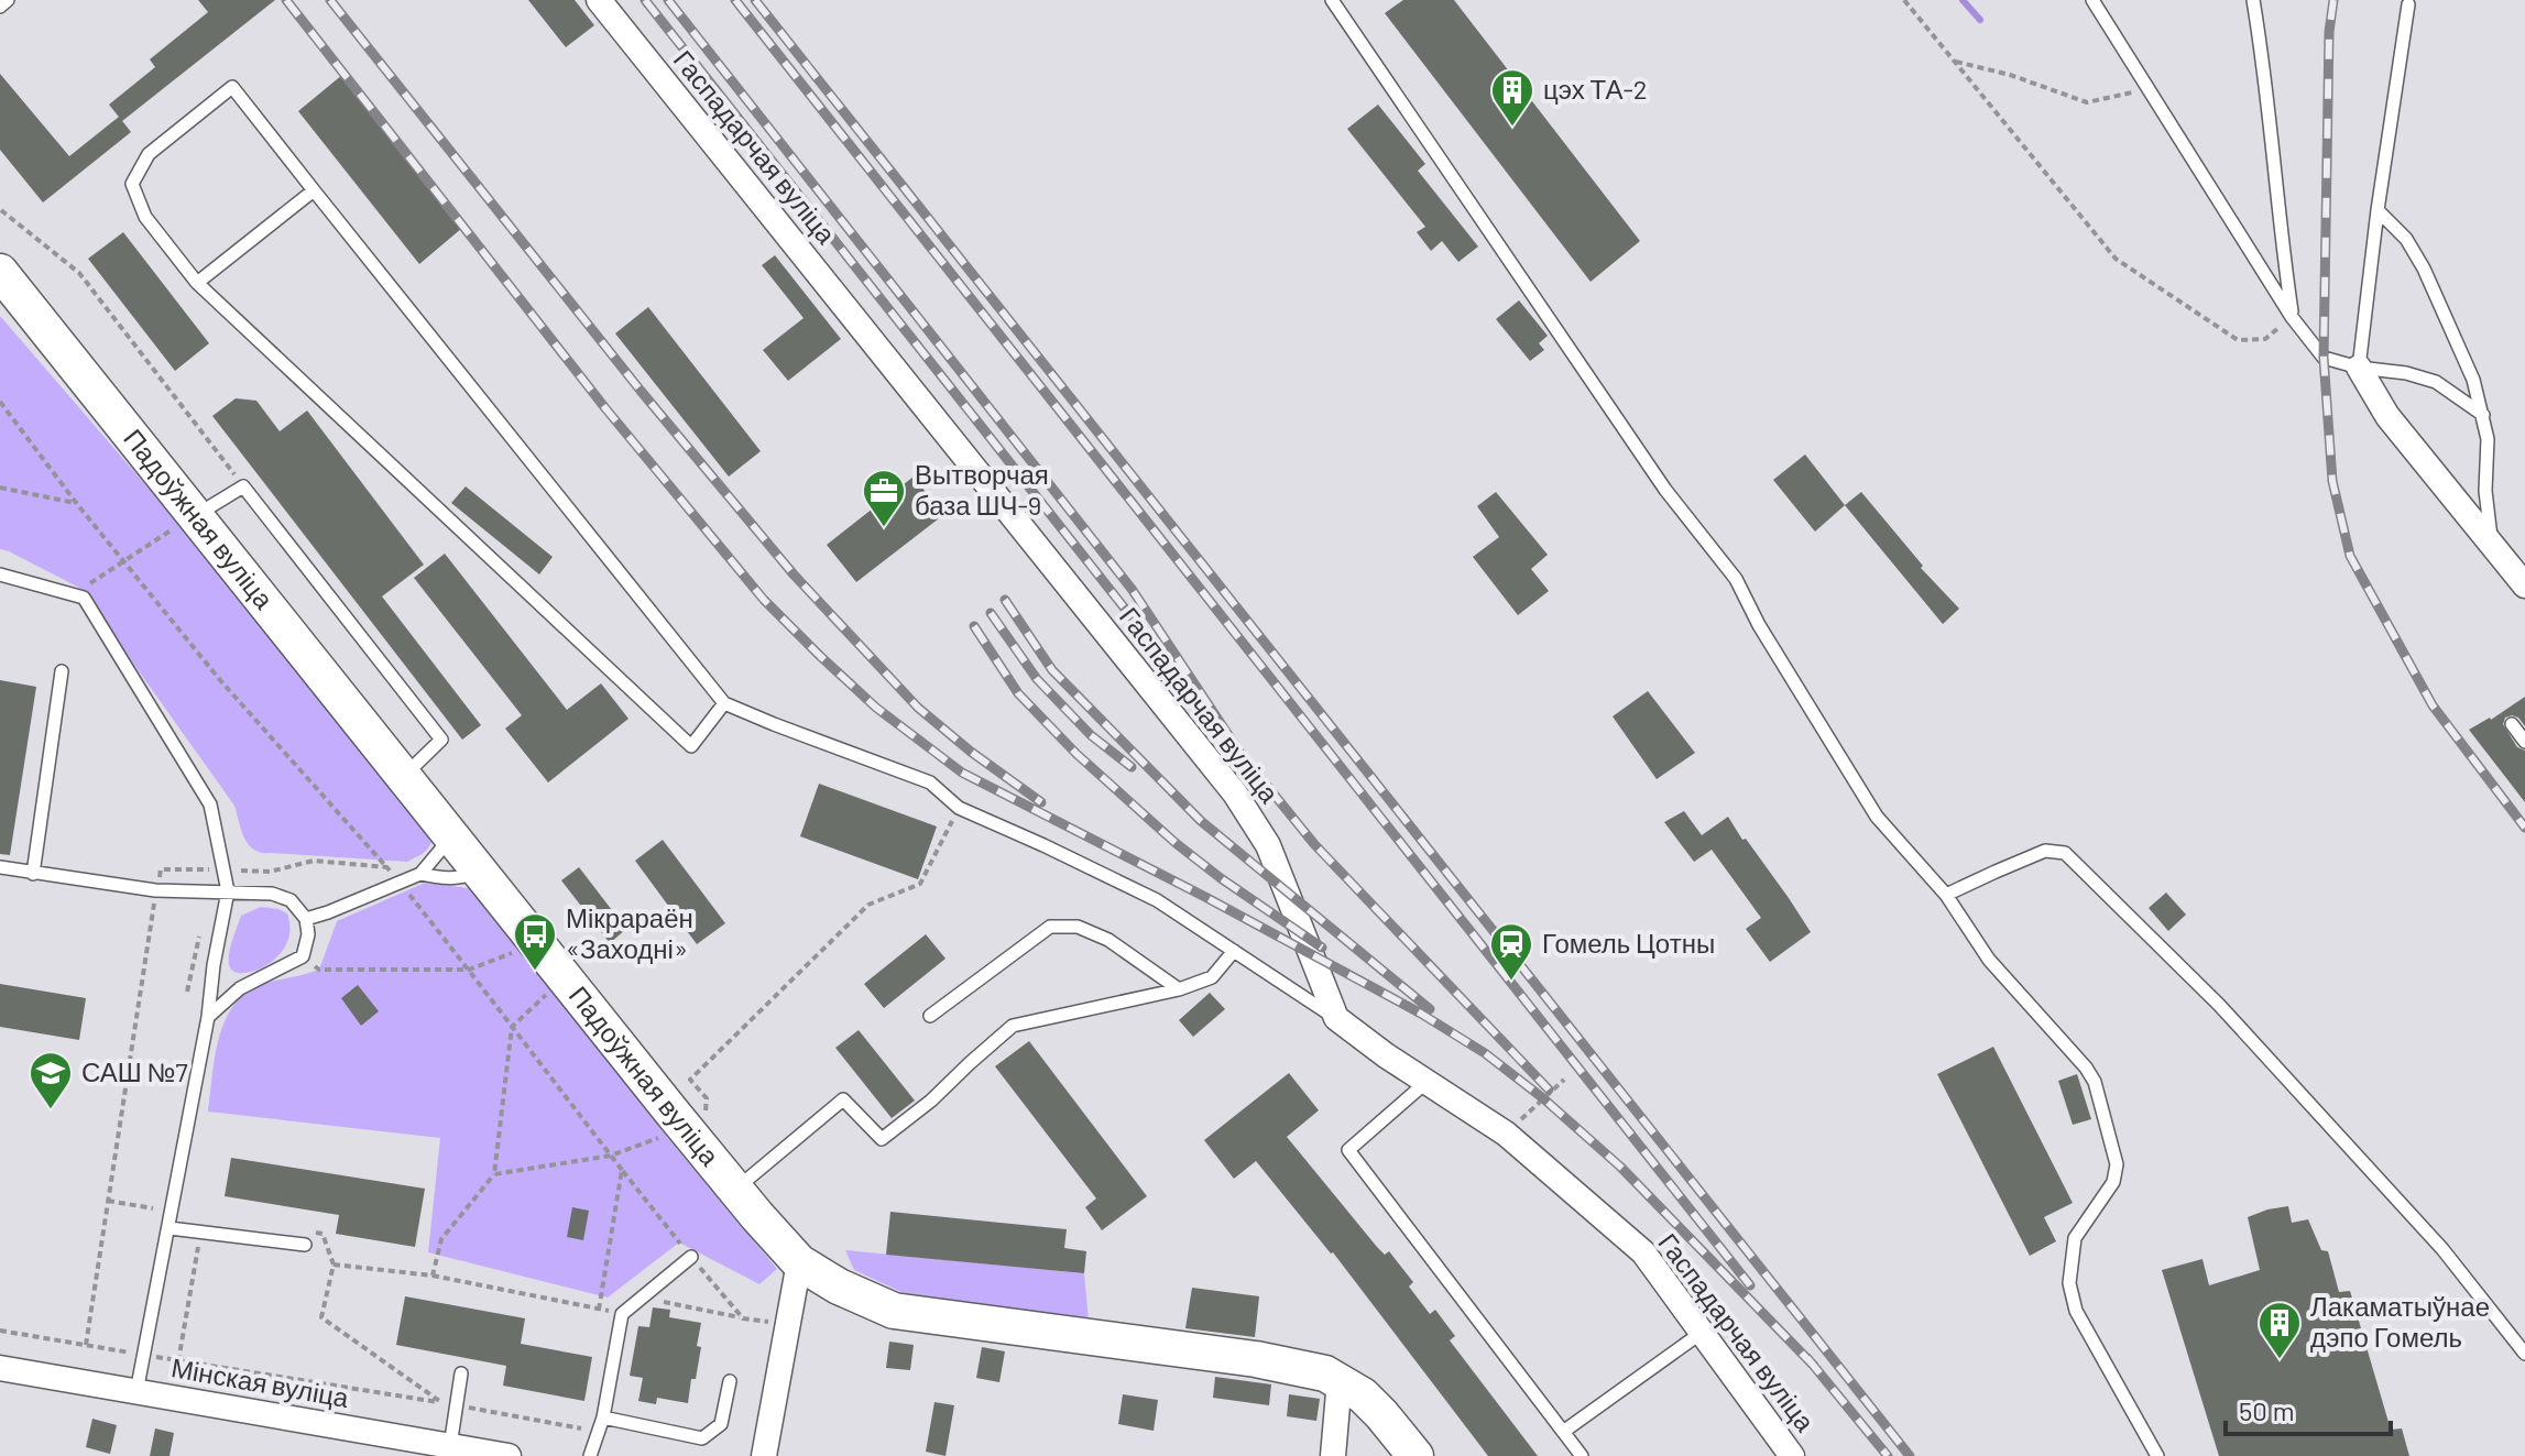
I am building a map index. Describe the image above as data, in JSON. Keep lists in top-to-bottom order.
{
  "streets": {
    "main road": ["Падоўжная вуліца"],
    "street": ["Гаспадарчая вуліца", "Мінская вуліца"]
  },
  "places": {
    "building": ["цэх ТА-2", "Лакаматыўнае дэпо Гомель"],
    "office": ["Вытворчая база ШЧ-9"],
    "bus stop": ["Мікрараён «Заходні»"],
    "station": ["Гомель Цотны"],
    "school or university": ["САШ №7"]
  },
  "scale_bar": "50 m"
}
